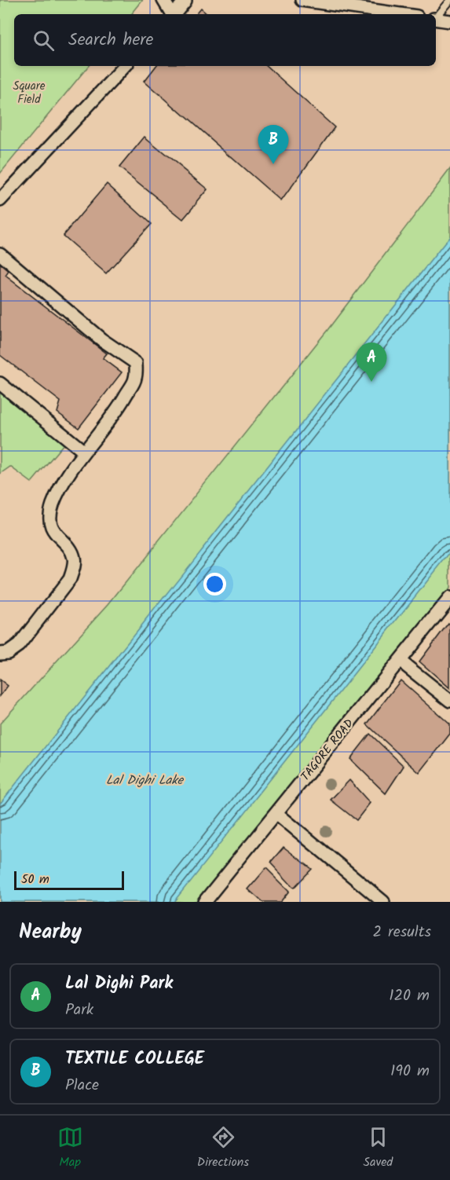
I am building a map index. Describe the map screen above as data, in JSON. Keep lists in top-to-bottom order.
{
  "streets": {
    "street": ["TAGORE ROAD"]
  },
  "water": ["Lal Dighi Lake"],
  "parks": ["Square Field"],
  "scale_bar": "50 m",
  "page": {
    "search": "Search here",
    "pins": ["B", "A"],
    "scale": "50 m",
    "heading": ["Nearby", "2 results"],
    "list": [
      {
        "mark": "A",
        "name": "Lal Dighi Park",
        "note": "Park",
        "value": "120 m"
      },
      {
        "mark": "B",
        "name": "TEXTILE COLLEGE",
        "note": "Place",
        "value": "190 m"
      }
    ],
    "nav": ["Map", "Directions", "Saved"]
  }
}
